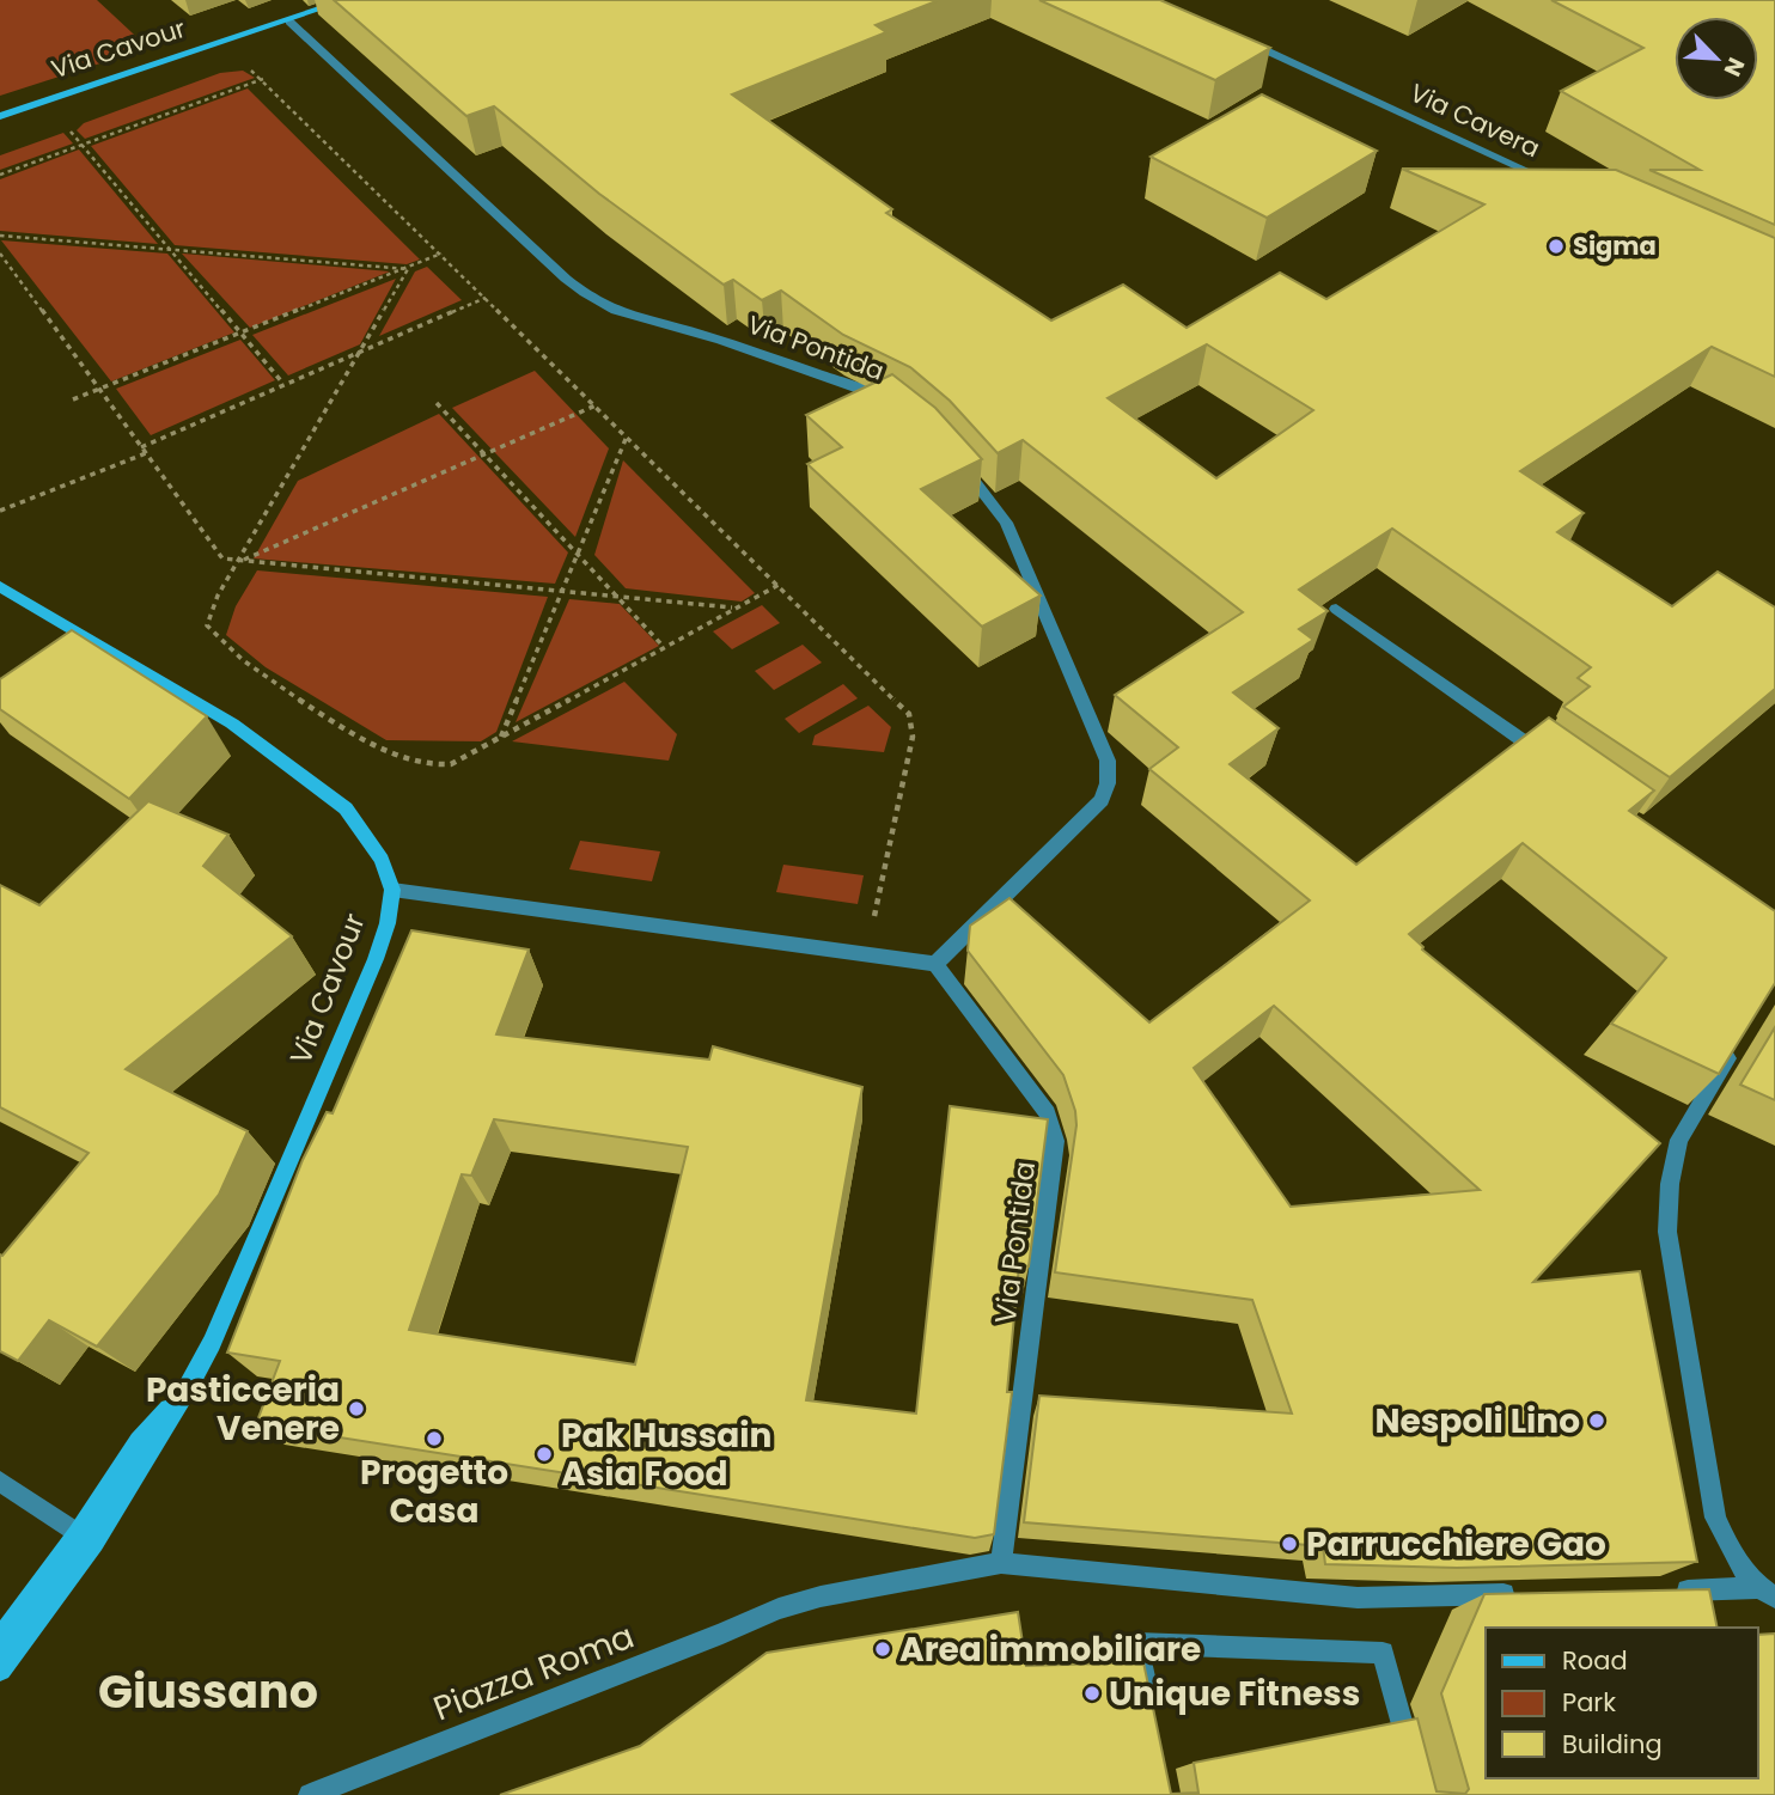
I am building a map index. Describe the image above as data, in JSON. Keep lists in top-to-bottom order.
{
  "streets": {
    "street": [
      "Via Cavour",
      "Via Cavera",
      "Via Pontida",
      "Piazza Roma"
    ]
  },
  "crossings": [
    ["Via Cavour", "Via Pontida"],
    ["Via Pontida", "Piazza Roma"]
  ],
  "districts": ["Giussano"],
  "places": [
    "Sigma",
    "Pasticceria Venere",
    "Nespoli Lino",
    "Progetto Casa",
    "Pak Hussain Asia Food",
    "Parrucchiere Gao",
    "Area immobiliare",
    "Unique Fitness"
  ],
  "legend": ["Road", "Park", "Building"],
  "north": "bottom right"
}
